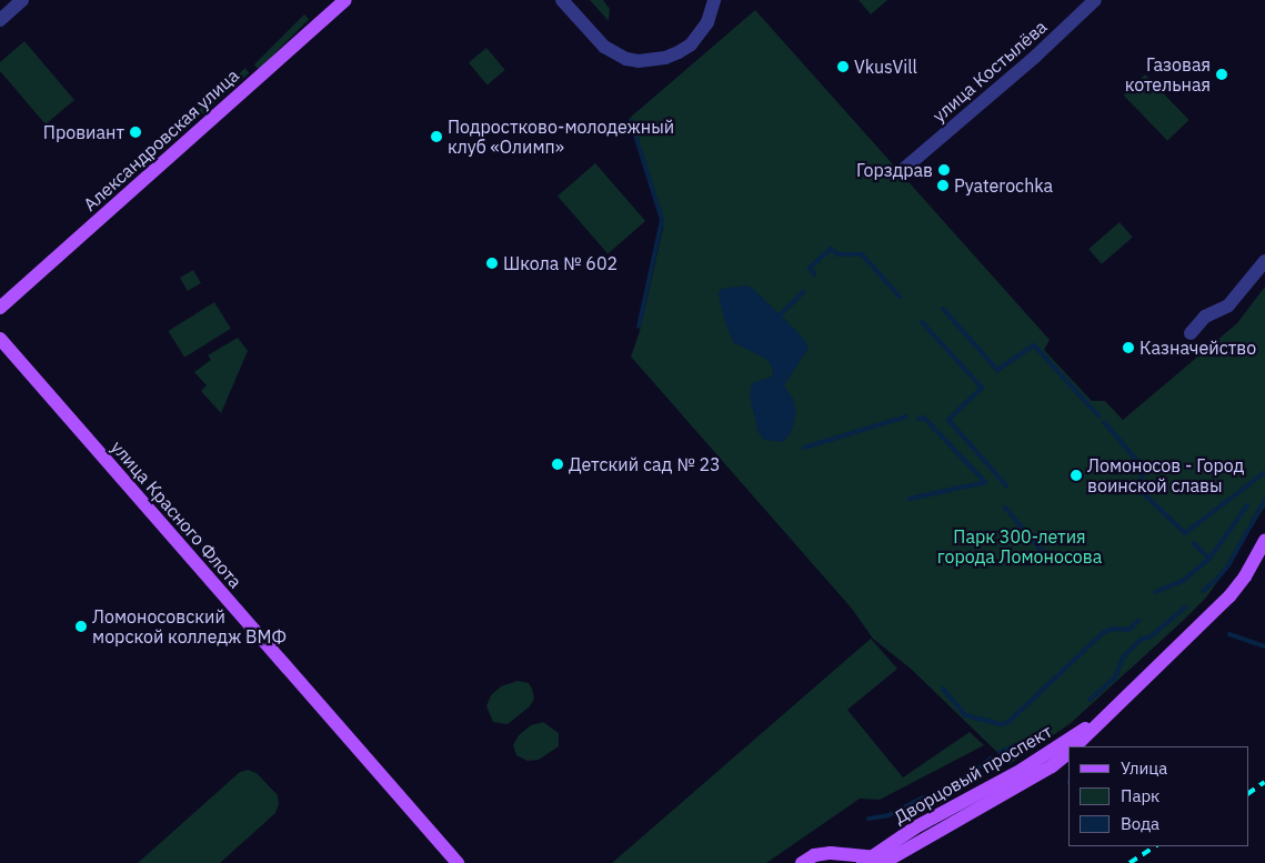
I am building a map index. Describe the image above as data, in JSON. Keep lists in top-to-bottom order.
{
  "streets": {
    "main road": ["Александровская улица", "улица Красного Флота", "Дворцовый проспект"],
    "street": ["улица Костылёва"]
  },
  "parks": ["Парк 300-летия города Ломоносова"],
  "places": [
    "VkusVill",
    "Газовая котельная",
    "Провиант",
    "Подростково-молодежный клуб «Олимп»",
    "Горздрав",
    "Pyaterochka",
    "Школа № 602",
    "Казначейство",
    "Детский сад № 23",
    "Ломоносов - Город воинской славы",
    "Ломоносовский морской колледж ВМФ"
  ],
  "legend": ["Улица", "Парк", "Вода"]
}
